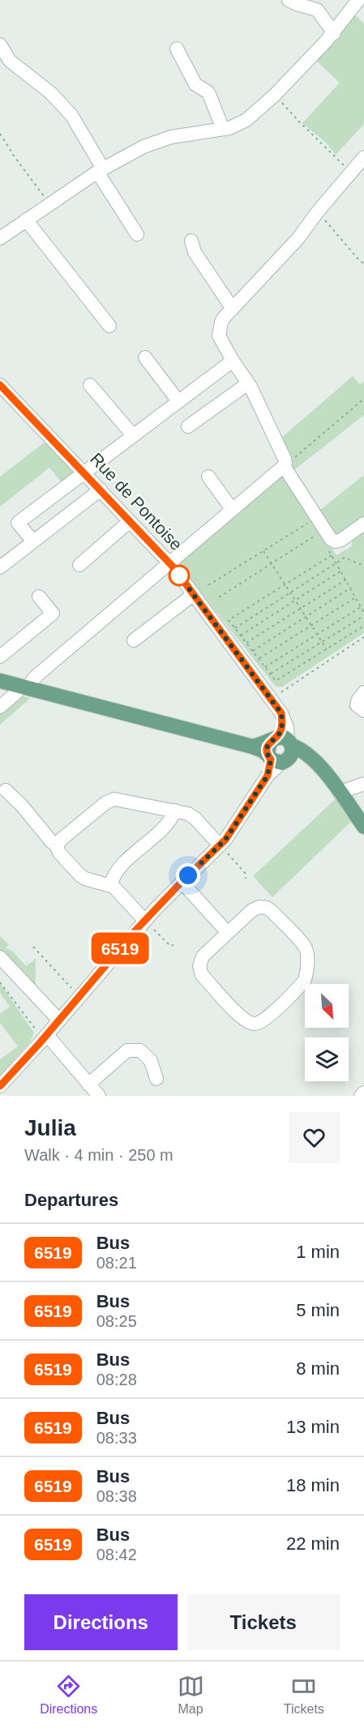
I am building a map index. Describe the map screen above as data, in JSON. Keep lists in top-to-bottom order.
{
  "streets": {
    "street": ["Rue de Pontoise"]
  },
  "lines": ["bus line 6519"],
  "north": "bottom right",
  "page": {
    "on_map": "6519",
    "heading": [
      ["Julia", "Walk · 4 min · 250 m"],
      "Departures"
    ],
    "list": [
      {
        "mark": "6519",
        "name": "Bus",
        "note": "08:21",
        "value": "1 min"
      },
      {
        "mark": "6519",
        "name": "Bus",
        "note": "08:25",
        "value": "5 min"
      },
      {
        "mark": "6519",
        "name": "Bus",
        "note": "08:28",
        "value": "8 min"
      },
      {
        "mark": "6519",
        "name": "Bus",
        "note": "08:33",
        "value": "13 min"
      },
      {
        "mark": "6519",
        "name": "Bus",
        "note": "08:38",
        "value": "18 min"
      },
      {
        "mark": "6519",
        "name": "Bus",
        "note": "08:42",
        "value": "22 min"
      }
    ],
    "buttons": ["Directions", "Tickets"],
    "tabs": ["Directions", "Map", "Tickets"]
  }
}
